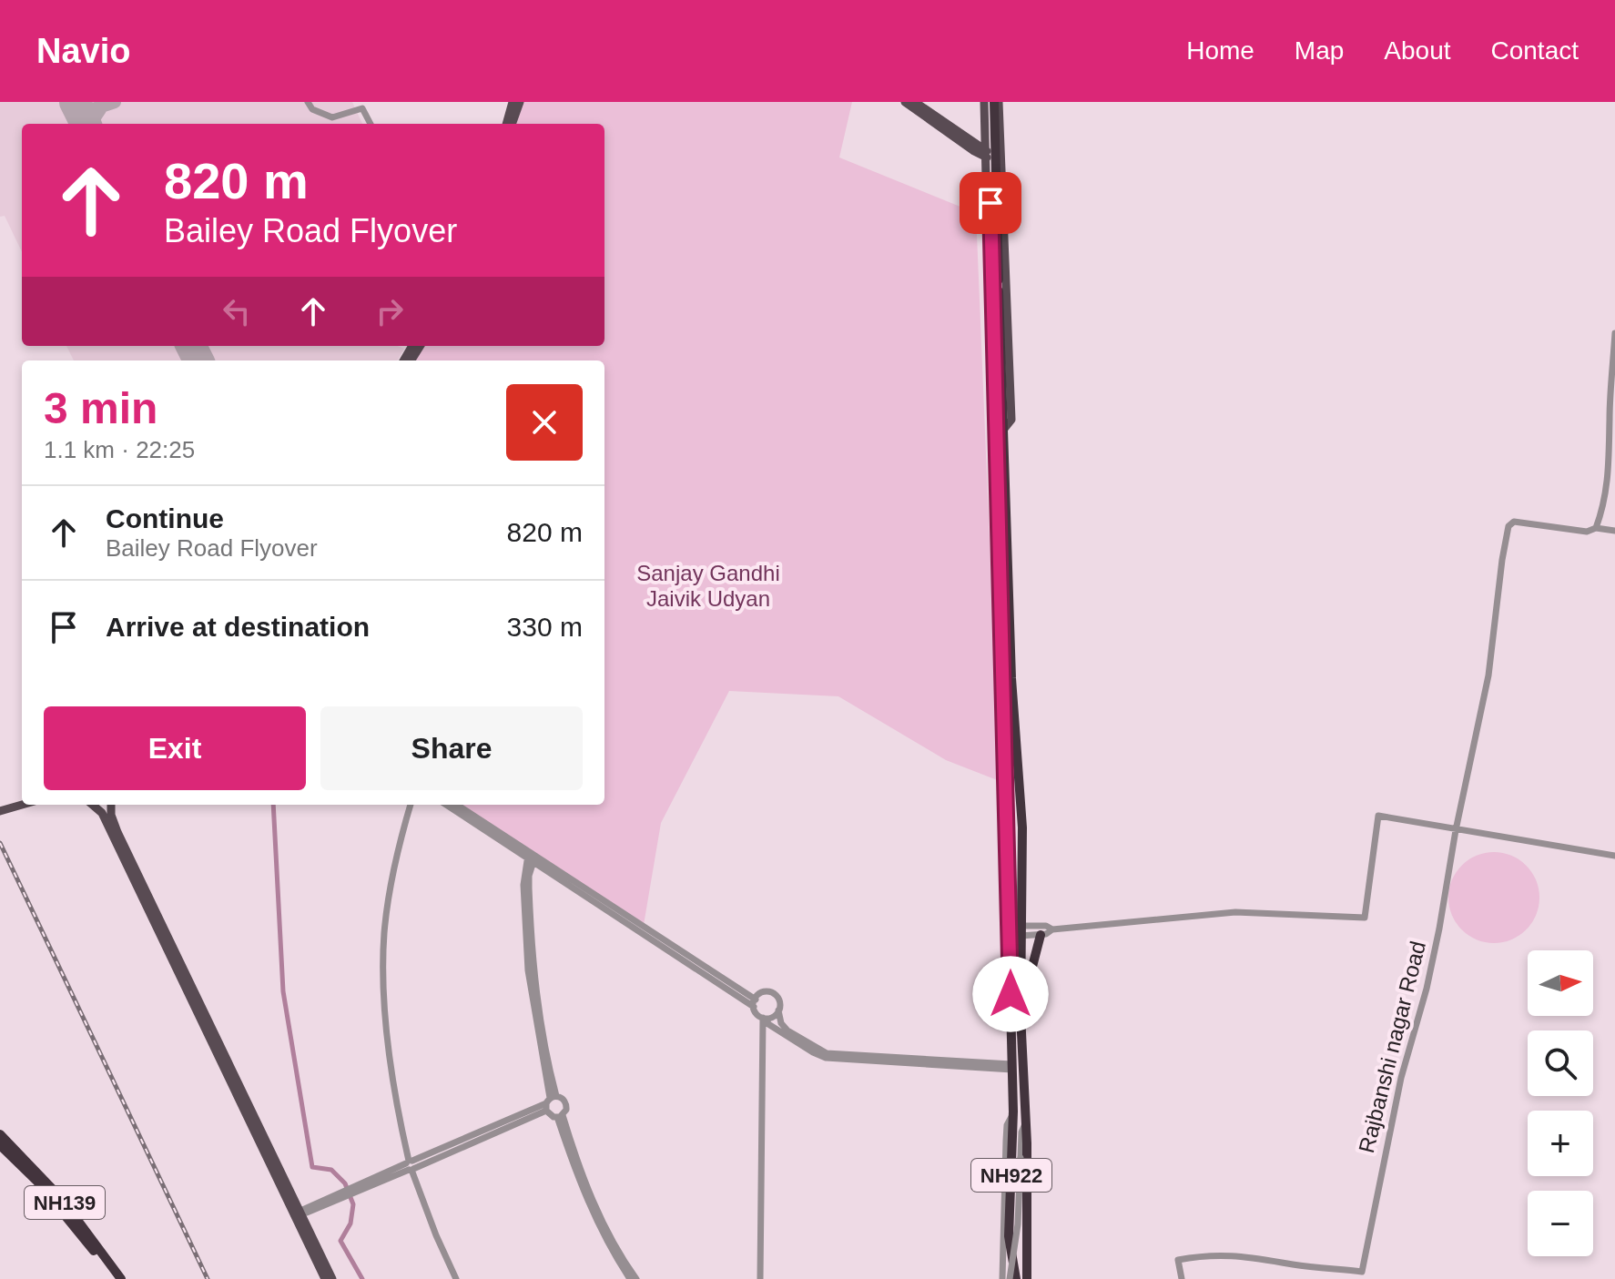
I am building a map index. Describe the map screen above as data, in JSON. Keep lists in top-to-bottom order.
{
  "streets": {
    "highway": ["NH922", "NH139"],
    "street": ["Rajbanshi nagar Road"]
  },
  "parks": ["Sanjay Gandhi Jaivik Udyan"],
  "north": "right",
  "page": {
    "header": "Navio",
    "nav": [
      "Home",
      "Map",
      "About",
      "Contact"
    ],
    "turn": ["820 m", "Bailey Road Flyover"],
    "heading": ["3 min", "1.1 km · 22:25"],
    "list": [
      {
        "name": "Continue",
        "note": "Bailey Road Flyover",
        "value": "820 m"
      },
      {
        "name": "Arrive at destination",
        "value": "330 m"
      }
    ],
    "buttons": ["Exit", "Share"],
    "map_buttons": ["+", "−"]
  }
}
